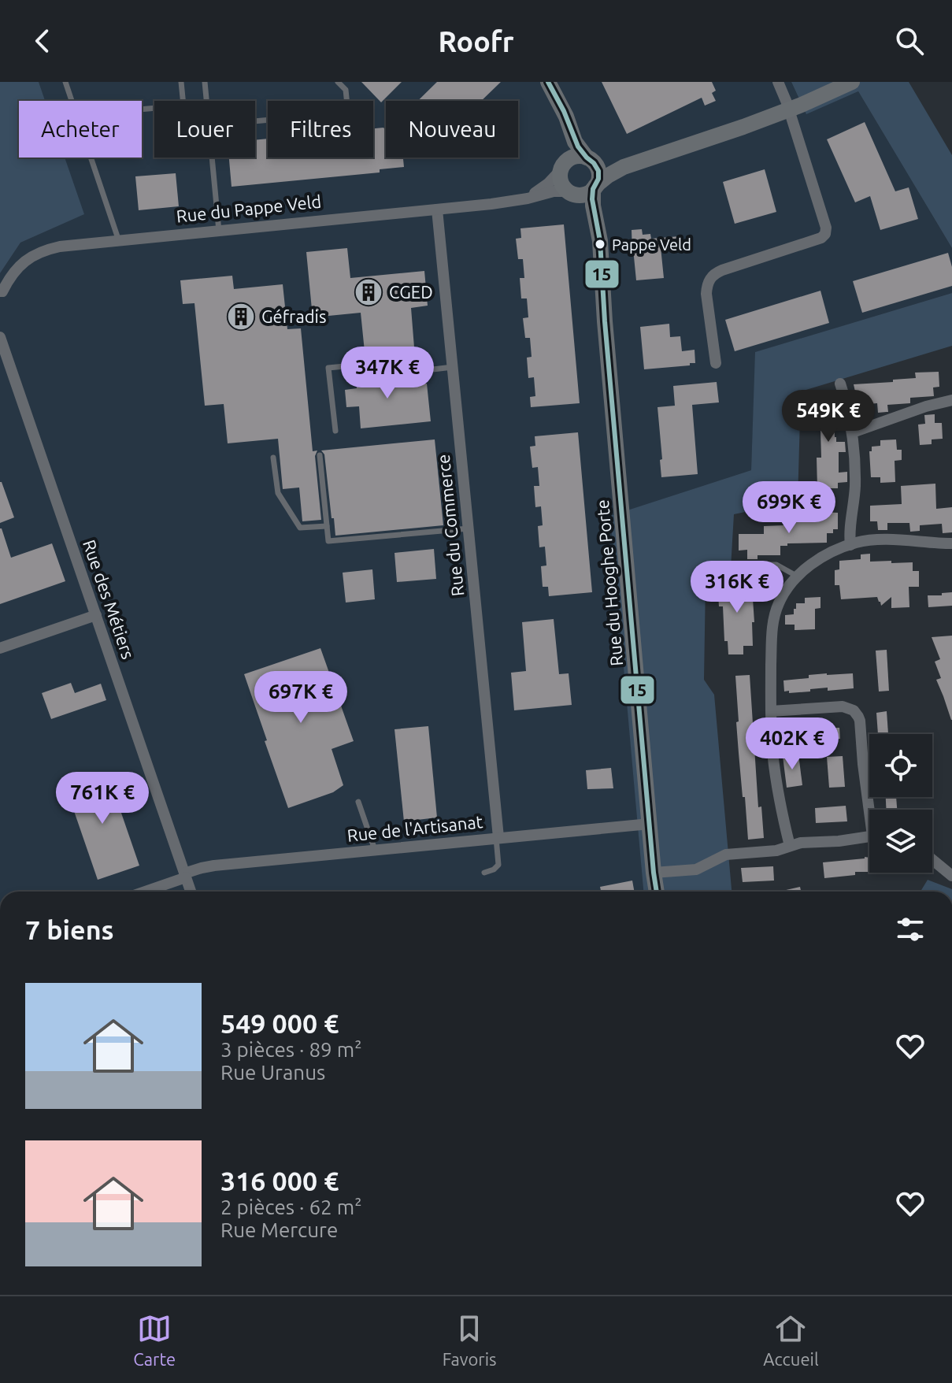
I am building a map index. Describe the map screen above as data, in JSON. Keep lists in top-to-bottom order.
{
  "streets": {
    "street": [
      "Rue du Pappe Veld",
      "Rue du Commerce",
      "Rue du Hooghe Porte",
      "Rue des Métiers",
      "Rue de l'Artisanat"
    ]
  },
  "crossings": [
    ["Rue du Pappe Veld", "Rue du Commerce"],
    ["Rue du Pappe Veld", "Rue du Hooghe Porte"],
    ["Rue du Commerce", "Rue de l'Artisanat"],
    ["Rue du Hooghe Porte", "Rue de l'Artisanat"],
    ["Rue des Métiers", "Rue de l'Artisanat"]
  ],
  "places": {
    "other": ["Pappe Veld"],
    "building": ["CGED", "Géfradis"]
  },
  "lines": ["transit line 15"],
  "page": {
    "header": "Roofr",
    "chip": [
      "Acheter",
      "Louer",
      "Filtres",
      "Nouveau"
    ],
    "price": [
      "347K €",
      "549K €",
      "699K €",
      "316K €",
      "697K €",
      "402K €",
      "761K €"
    ],
    "heading": "7 biens",
    "list": [
      {
        "name": "549 000 €",
        "note": "3 pièces · 89 m² · Rue Uranus"
      },
      {
        "name": "316 000 €",
        "note": "2 pièces · 62 m² · Rue Mercure"
      }
    ],
    "tabs": ["Carte", "Favoris", "Accueil"]
  }
}
